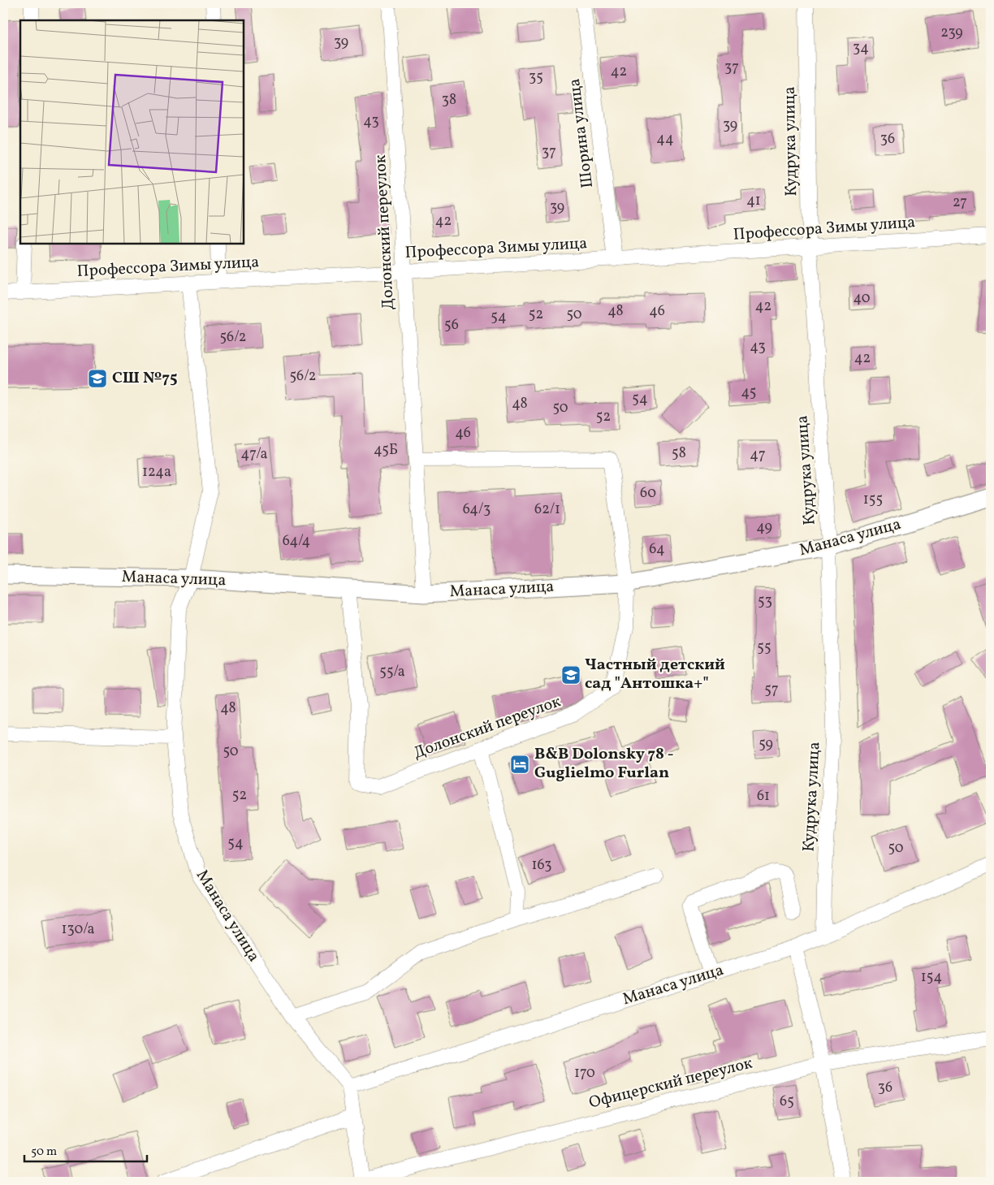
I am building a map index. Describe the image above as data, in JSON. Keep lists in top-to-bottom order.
{
  "streets": {
    "street": [
      "Шорина улица",
      "Кудрука улица",
      "Профессора Зимы улица",
      "Долонский переулок",
      "Манаса улица",
      "Офицерский переулок"
    ]
  },
  "crossings": [
    ["Шорина улица", "Профессора Зимы улица"],
    ["Кудрука улица", "Профессора Зимы улица"],
    ["Кудрука улица", "Манаса улица"],
    ["Профессора Зимы улица", "Долонский переулок"],
    ["Профессора Зимы улица", "Манаса улица"],
    ["Долонский переулок", "Манаса улица"]
  ],
  "places": {
    "school or university": ["СШ №75", "Частный детский сад \"Антошка+\""],
    "hotel": ["B&B Dolonsky 78 - Guglielmo Furlan"]
  },
  "house_numbers": [
    "239",
    "39",
    "34",
    "37",
    "42",
    "35",
    "38",
    "43",
    "39",
    "44",
    "36",
    "37",
    "41",
    "27",
    "39",
    "42",
    "40",
    "42",
    "48",
    "46",
    "52",
    "50",
    "54",
    "56",
    "56/2",
    "43",
    "42",
    "56/2",
    "45",
    "54",
    "48",
    "50",
    "52",
    "46",
    "45Б",
    "58",
    "47/a",
    "47",
    "124а",
    "60",
    "155",
    "64/3",
    "62/1",
    "49",
    "64/4",
    "64",
    "53",
    "55",
    "55/a",
    "57",
    "48",
    "59",
    "50",
    "52",
    "61",
    "54",
    "50",
    "163",
    "130/a",
    "154",
    "170",
    "36",
    "65"
  ],
  "scale_bar": "50 m"
}
